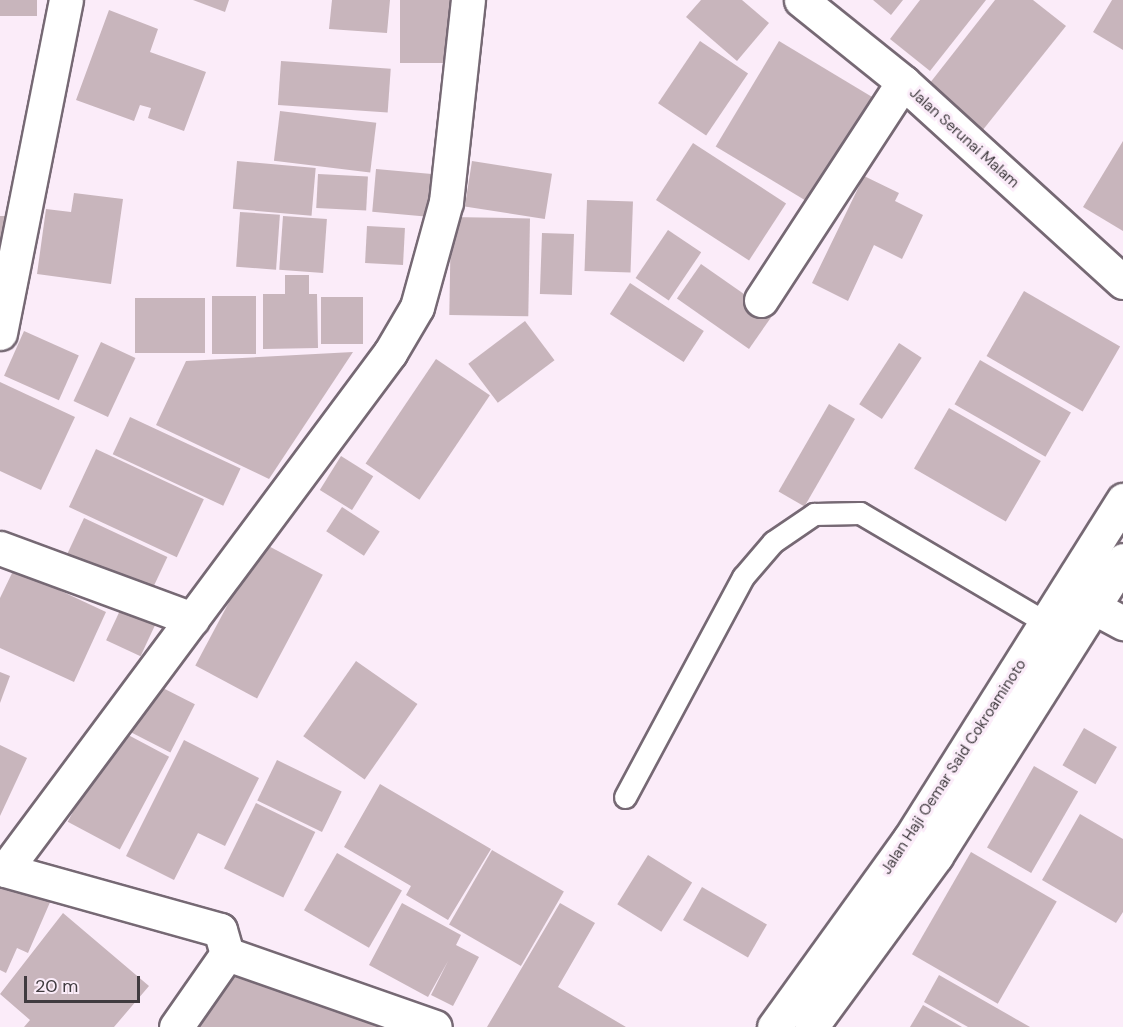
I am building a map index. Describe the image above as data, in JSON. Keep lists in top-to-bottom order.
{
  "streets": {
    "street": ["Jalan Serunai Malam", "Jalan Haji Oemar Said Cokroaminoto"]
  },
  "scale_bar": "20 m"
}
